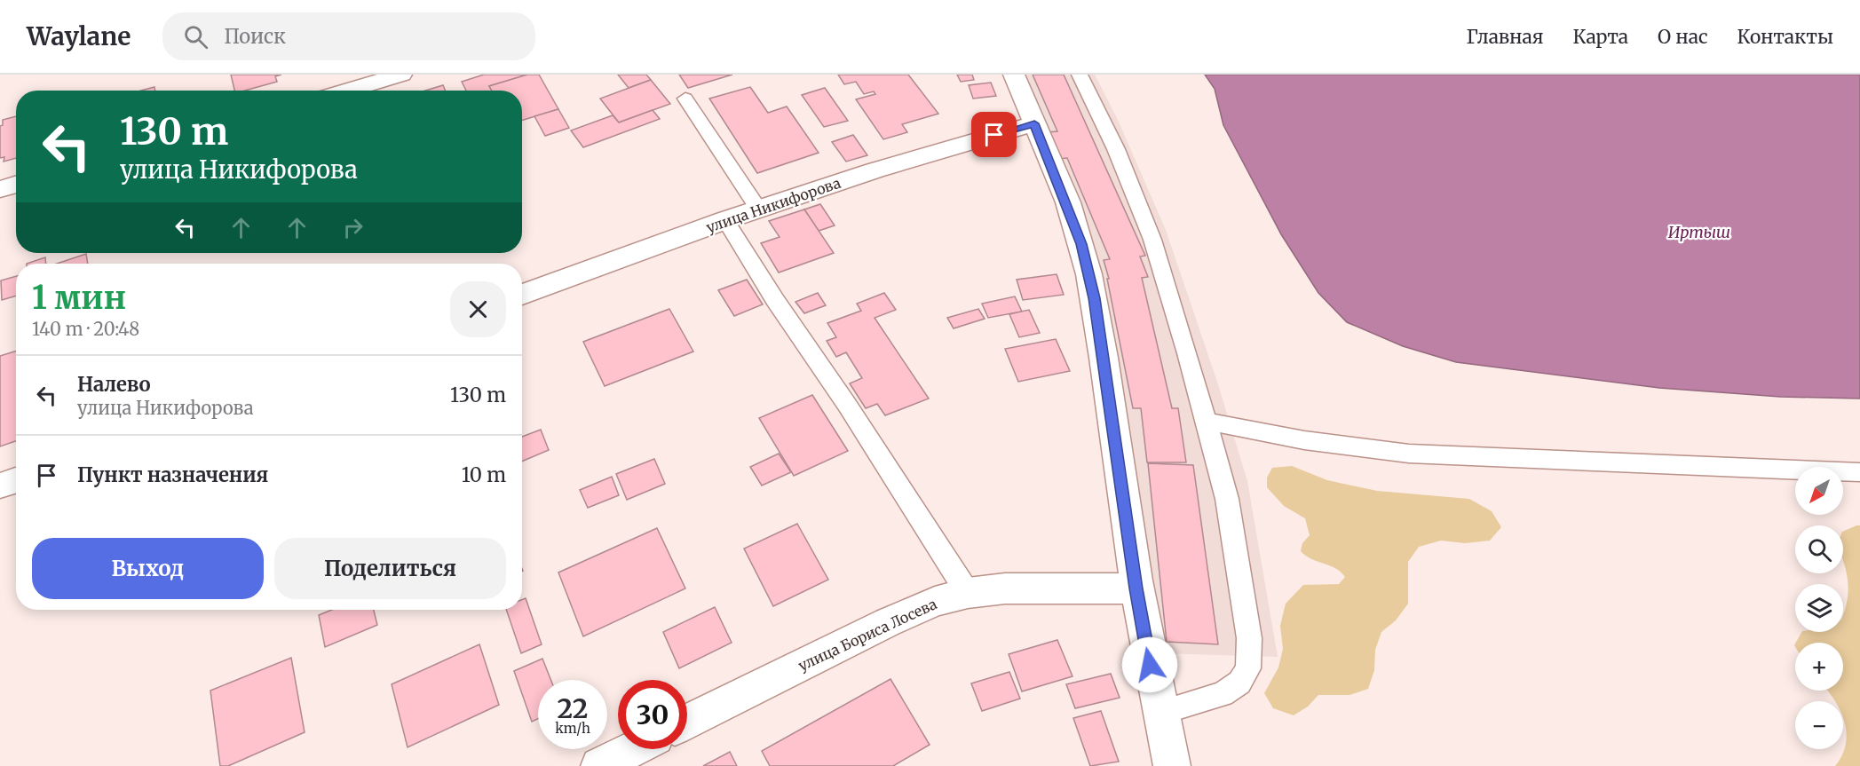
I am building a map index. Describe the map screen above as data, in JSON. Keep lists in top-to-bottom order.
{
  "streets": {
    "street": ["улица Никифорова", "улица Бориса Лосева"]
  },
  "water": ["Иртыш"],
  "north": "bottom left",
  "page": {
    "header": "Waylane",
    "search": "Поиск",
    "nav": [
      "Главная",
      "Карта",
      "О нас",
      "Контакты"
    ],
    "turn": ["130 m", "улица Никифорова"],
    "heading": ["1 мин", "140 m · 20:48"],
    "list": [
      {
        "name": "Налево",
        "note": "улица Никифорова",
        "value": "130 m"
      },
      {
        "name": "Пункт назначения",
        "value": "10 m"
      }
    ],
    "map_buttons": ["+", "−"],
    "buttons": ["Выход", "Поделиться"],
    "speed": "22 km/h",
    "limit": "30"
  }
}
